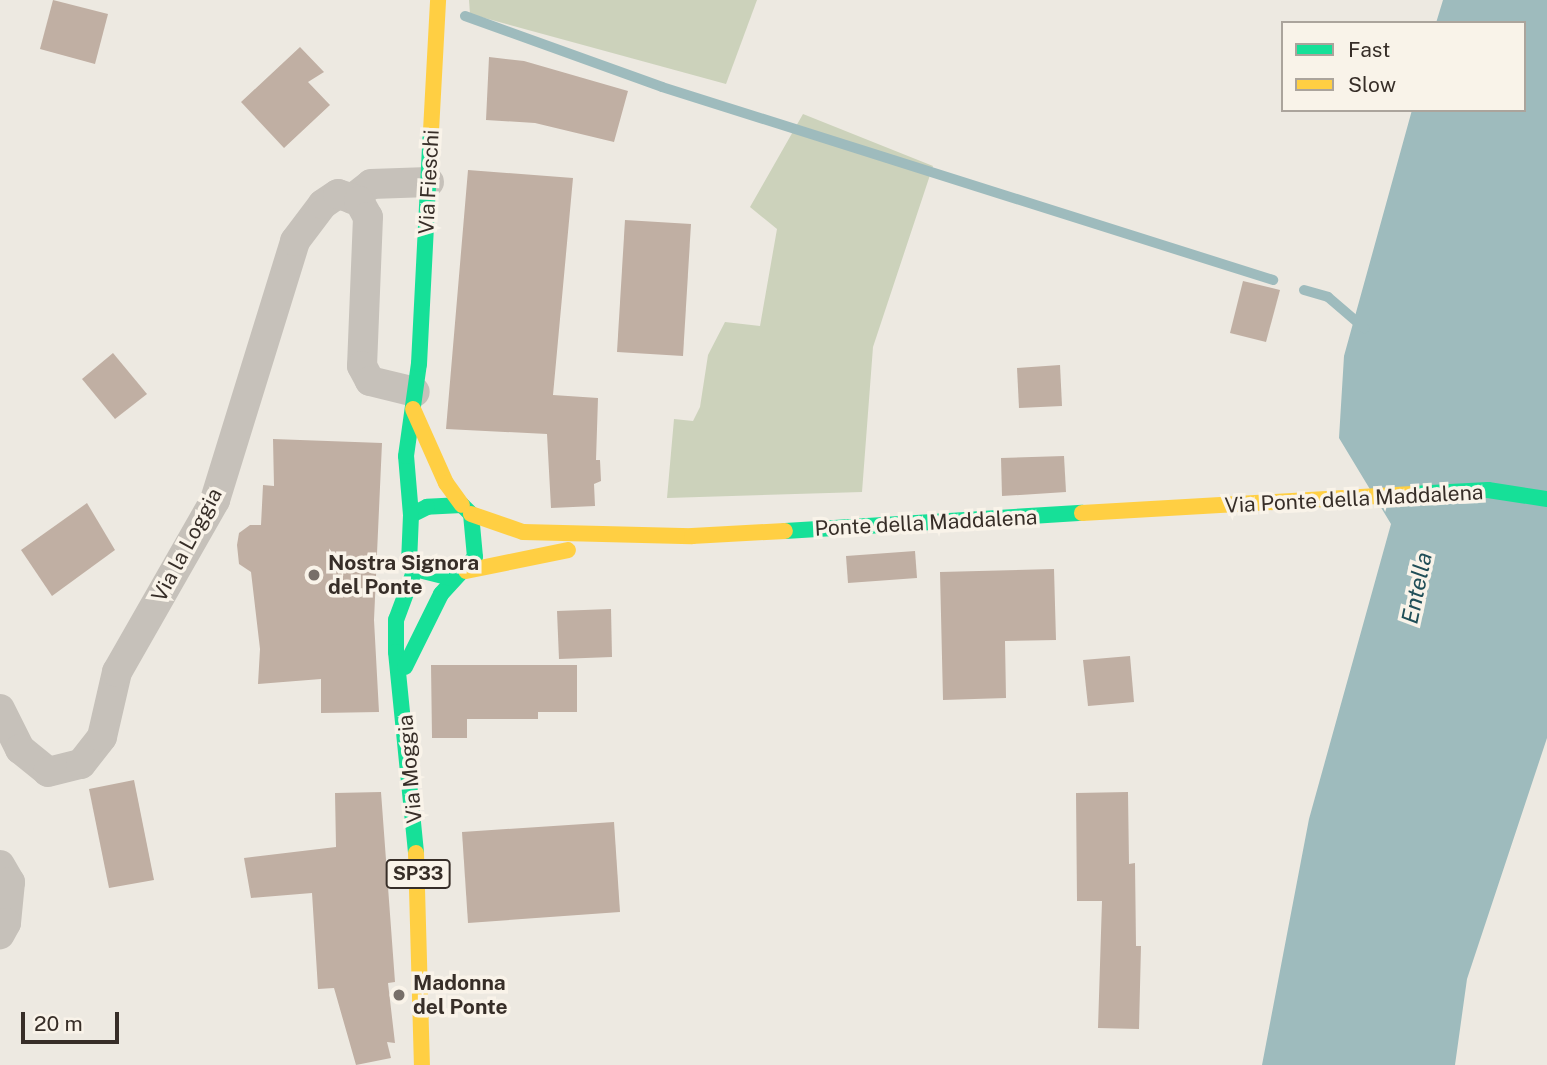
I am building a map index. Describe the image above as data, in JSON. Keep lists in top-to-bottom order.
{
  "streets": {
    "main road": [
      "Via Fieschi",
      "Via Ponte della Maddalena",
      "Ponte della Maddalena",
      "Via Moggia",
      "SP33"
    ],
    "street": ["Via la Loggia"]
  },
  "crossings": [
    ["Via Fieschi", "Via la Loggia"],
    ["Via Fieschi", "Via Moggia"],
    ["Via Fieschi", "SP33"],
    ["Via Ponte della Maddalena", "Ponte della Maddalena"],
    ["Ponte della Maddalena", "Via Moggia"],
    ["Ponte della Maddalena", "SP33"],
    ["Via Moggia", "SP33"]
  ],
  "water": ["Entella"],
  "places": ["Nostra Signora del Ponte", "Madonna del Ponte"],
  "legend": ["Fast", "Slow"],
  "scale_bar": "20 m"
}
